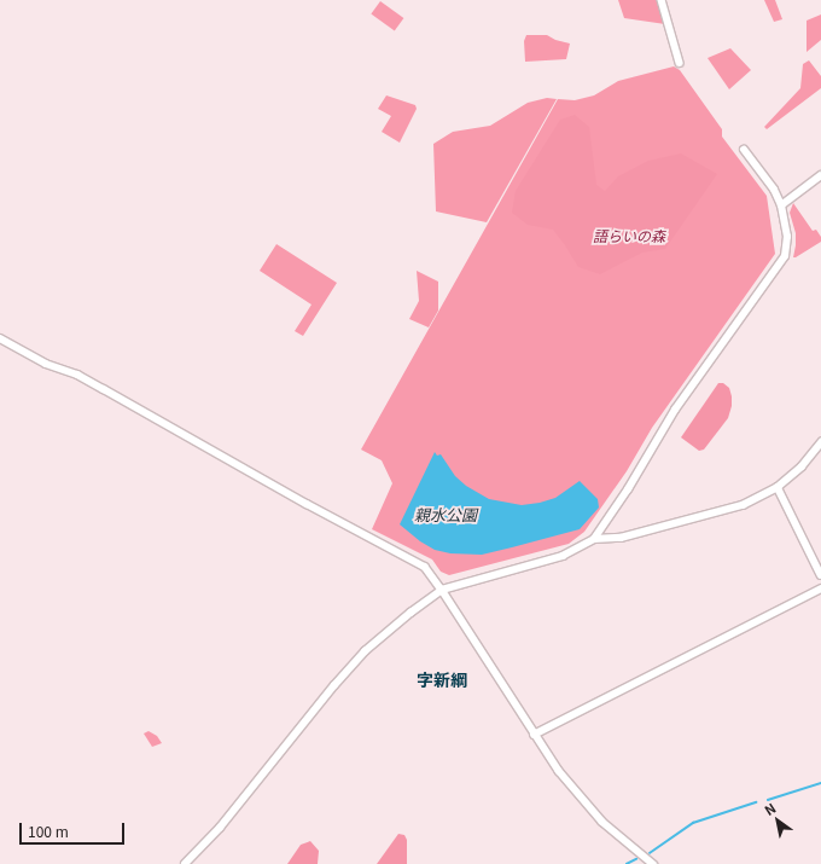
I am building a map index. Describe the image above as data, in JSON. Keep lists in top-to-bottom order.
{
  "districts": ["字新綱"],
  "water": ["親水公園"],
  "parks": ["語らいの森"],
  "scale_bar": "100 m",
  "north": "top left"
}
